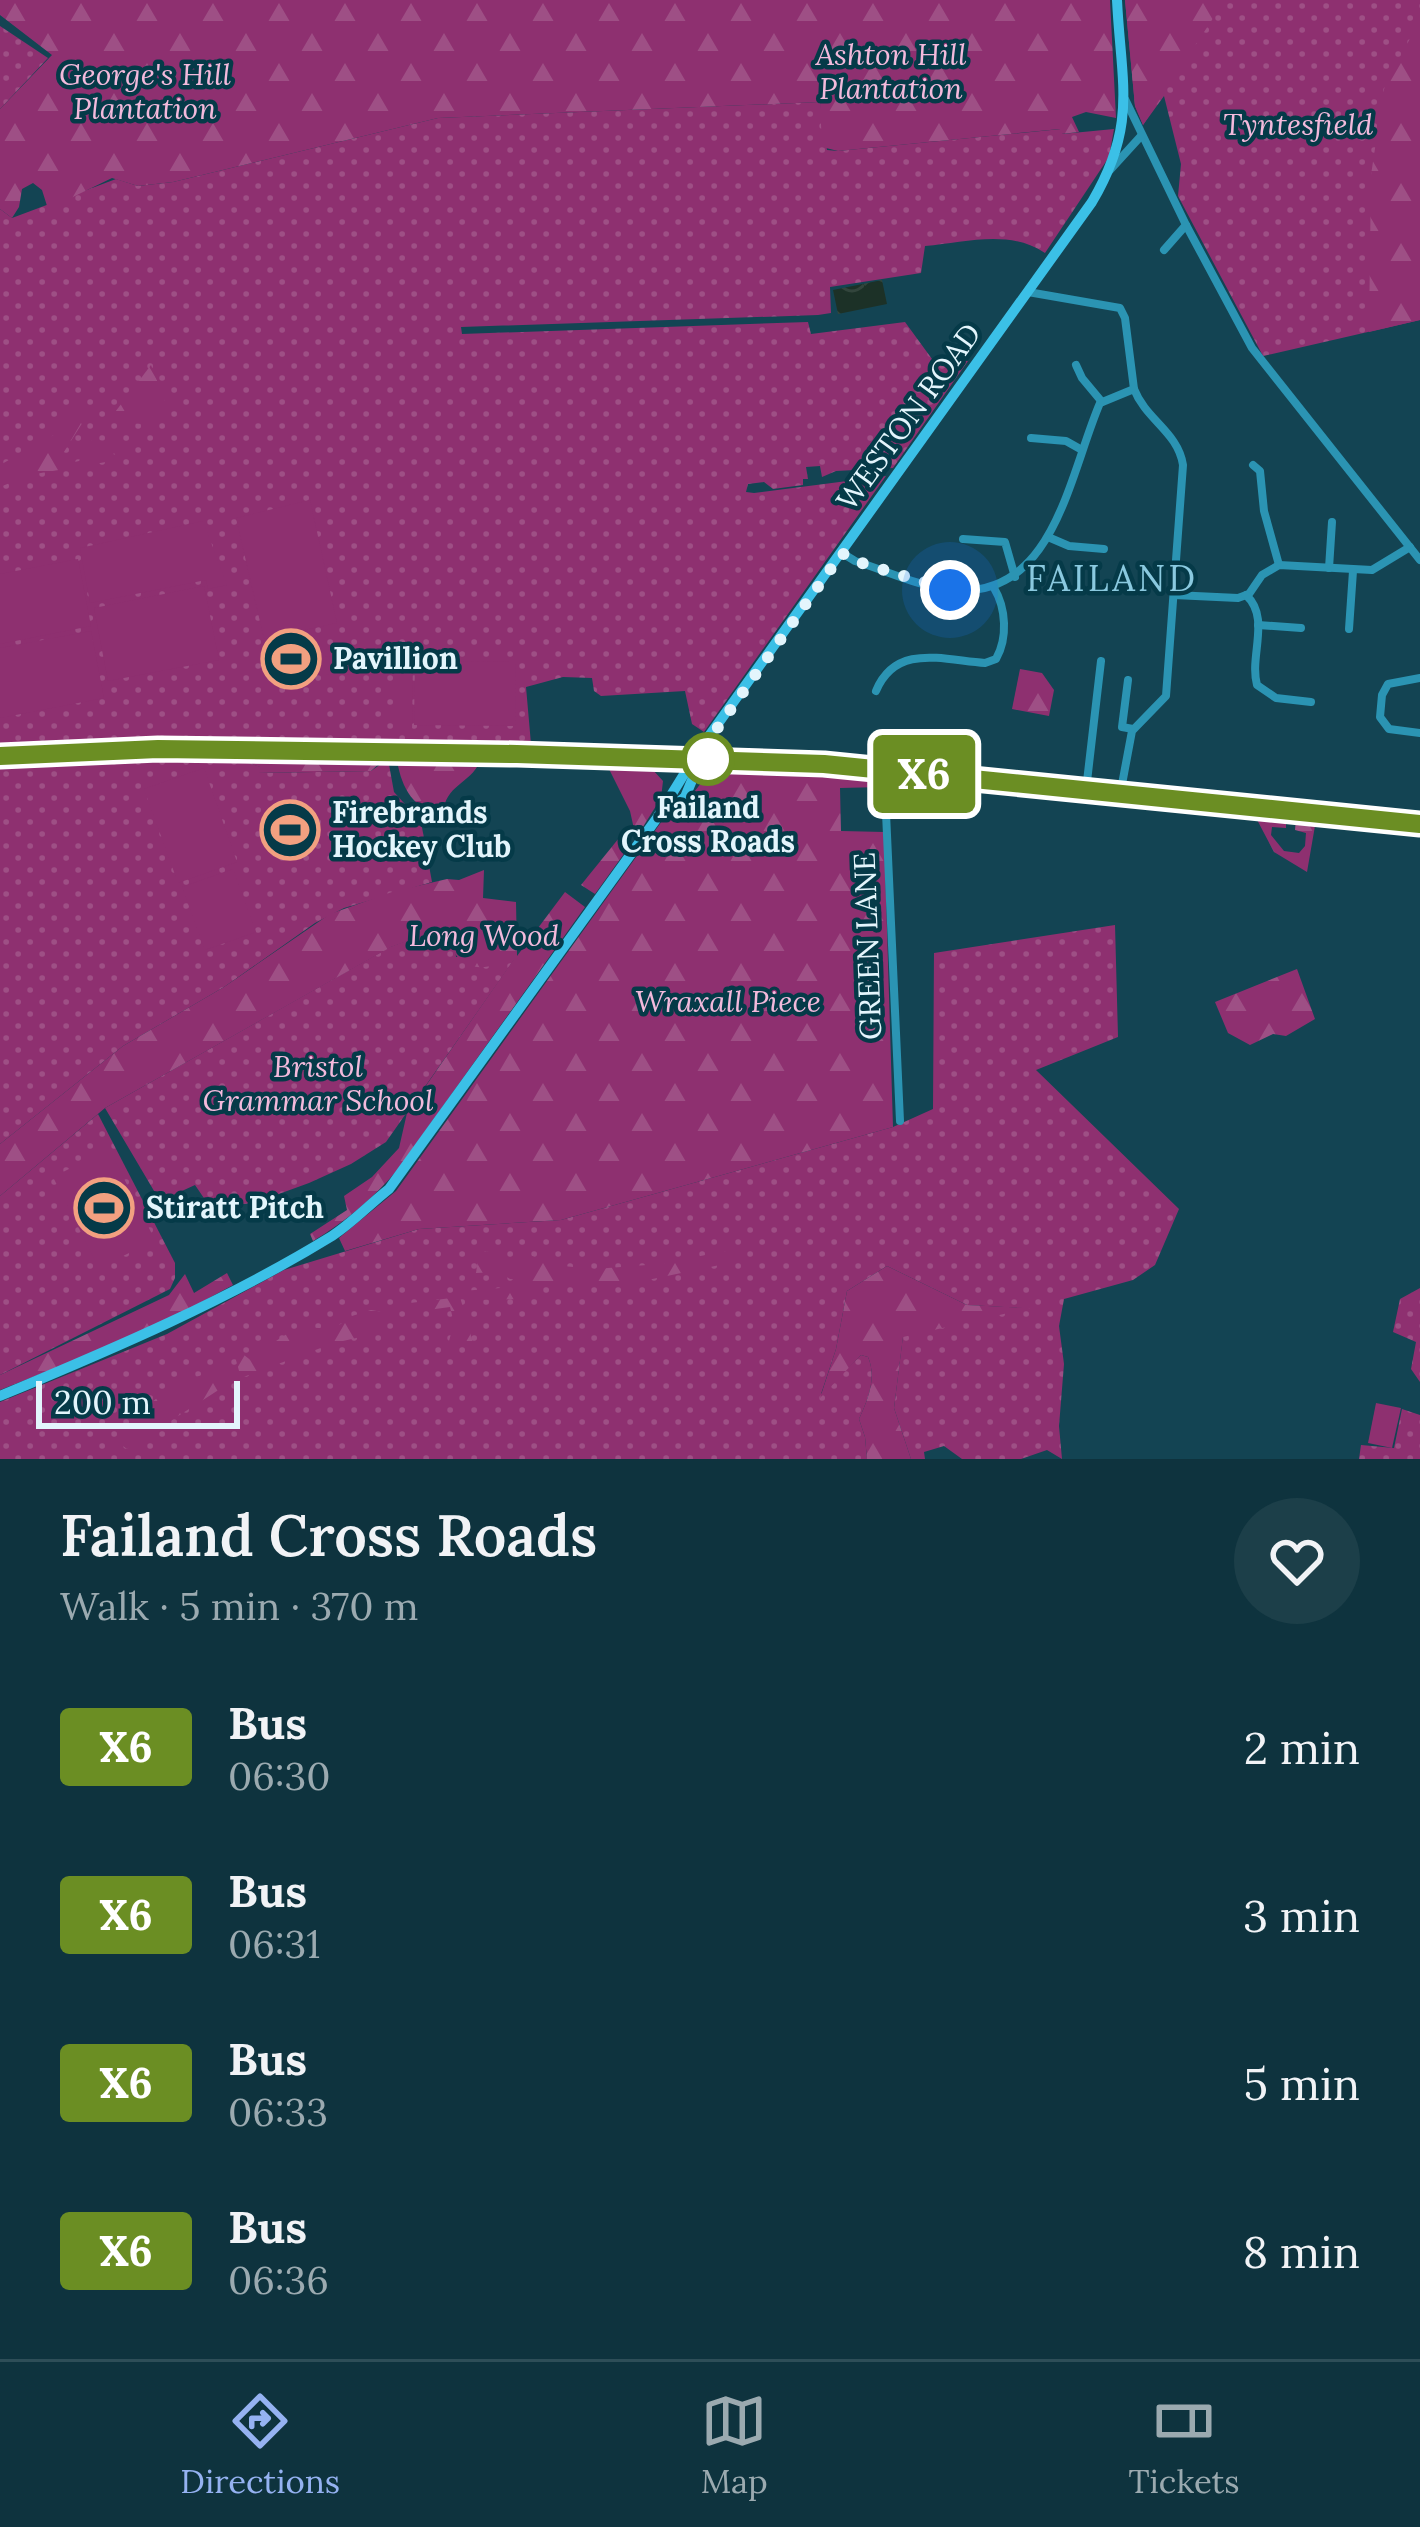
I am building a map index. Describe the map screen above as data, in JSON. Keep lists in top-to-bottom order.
{
  "streets": {
    "main road": ["WESTON ROAD"],
    "street": ["GREEN LANE"]
  },
  "districts": ["FAILAND"],
  "parks": [
    "Ashton Hill Plantation",
    "George's Hill Plantation",
    "Tyntesfield",
    "Long Wood",
    "Wraxall Piece",
    "Bristol Grammar School"
  ],
  "places": {
    "sports": ["Pavillion", "Firebrands Hockey Club", "Stiratt Pitch"],
    "other": ["Failand Cross Roads"]
  },
  "lines": ["bus line X6"],
  "scale_bar": "200 m",
  "page": {
    "on_map": "X6",
    "scale": "200 m",
    "heading": ["Failand Cross Roads", "Walk · 5 min · 370 m"],
    "list": [
      {
        "mark": "X6",
        "name": "Bus",
        "note": "06:30",
        "value": "2 min"
      },
      {
        "mark": "X6",
        "name": "Bus",
        "note": "06:31",
        "value": "3 min"
      },
      {
        "mark": "X6",
        "name": "Bus",
        "note": "06:33",
        "value": "5 min"
      },
      {
        "mark": "X6",
        "name": "Bus",
        "note": "06:36",
        "value": "8 min"
      }
    ],
    "tabs": ["Directions", "Map", "Tickets"]
  }
}
